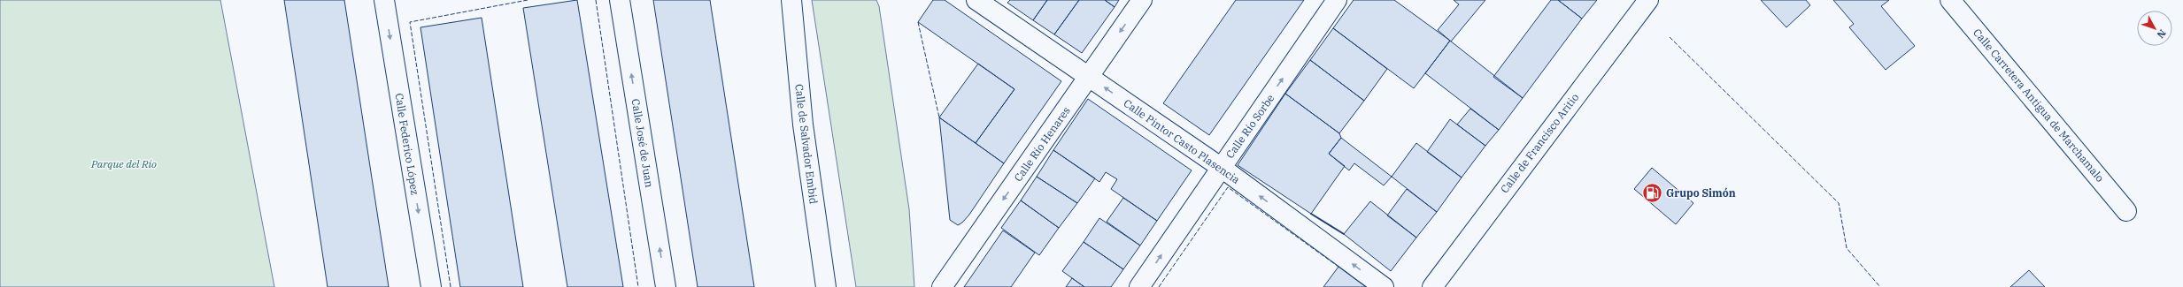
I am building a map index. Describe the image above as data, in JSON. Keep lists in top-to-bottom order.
{
  "streets": {
    "street": [
      "Calle Carretera Antigua de Marchamalo",
      "Calle Río Sorbe",
      "Calle Pintor Casto Plasencia",
      "Calle José de Juan",
      "Calle de Francisco Aritio",
      "Calle Federico López",
      "Calle de Salvador Embid",
      "Calle Río Henares"
    ]
  },
  "crossings": [
    ["Calle Río Sorbe", "Calle Pintor Casto Plasencia"],
    ["Calle Pintor Casto Plasencia", "Calle Río Henares"]
  ],
  "one_way": [
    "Calle Río Sorbe",
    "Calle Pintor Casto Plasencia",
    "Calle José de Juan",
    "Calle Federico López",
    "Calle Río Henares"
  ],
  "parks": ["Parque del Río"],
  "places": {
    "fuel station": ["Grupo Simón"]
  },
  "north": "bottom right"
}
